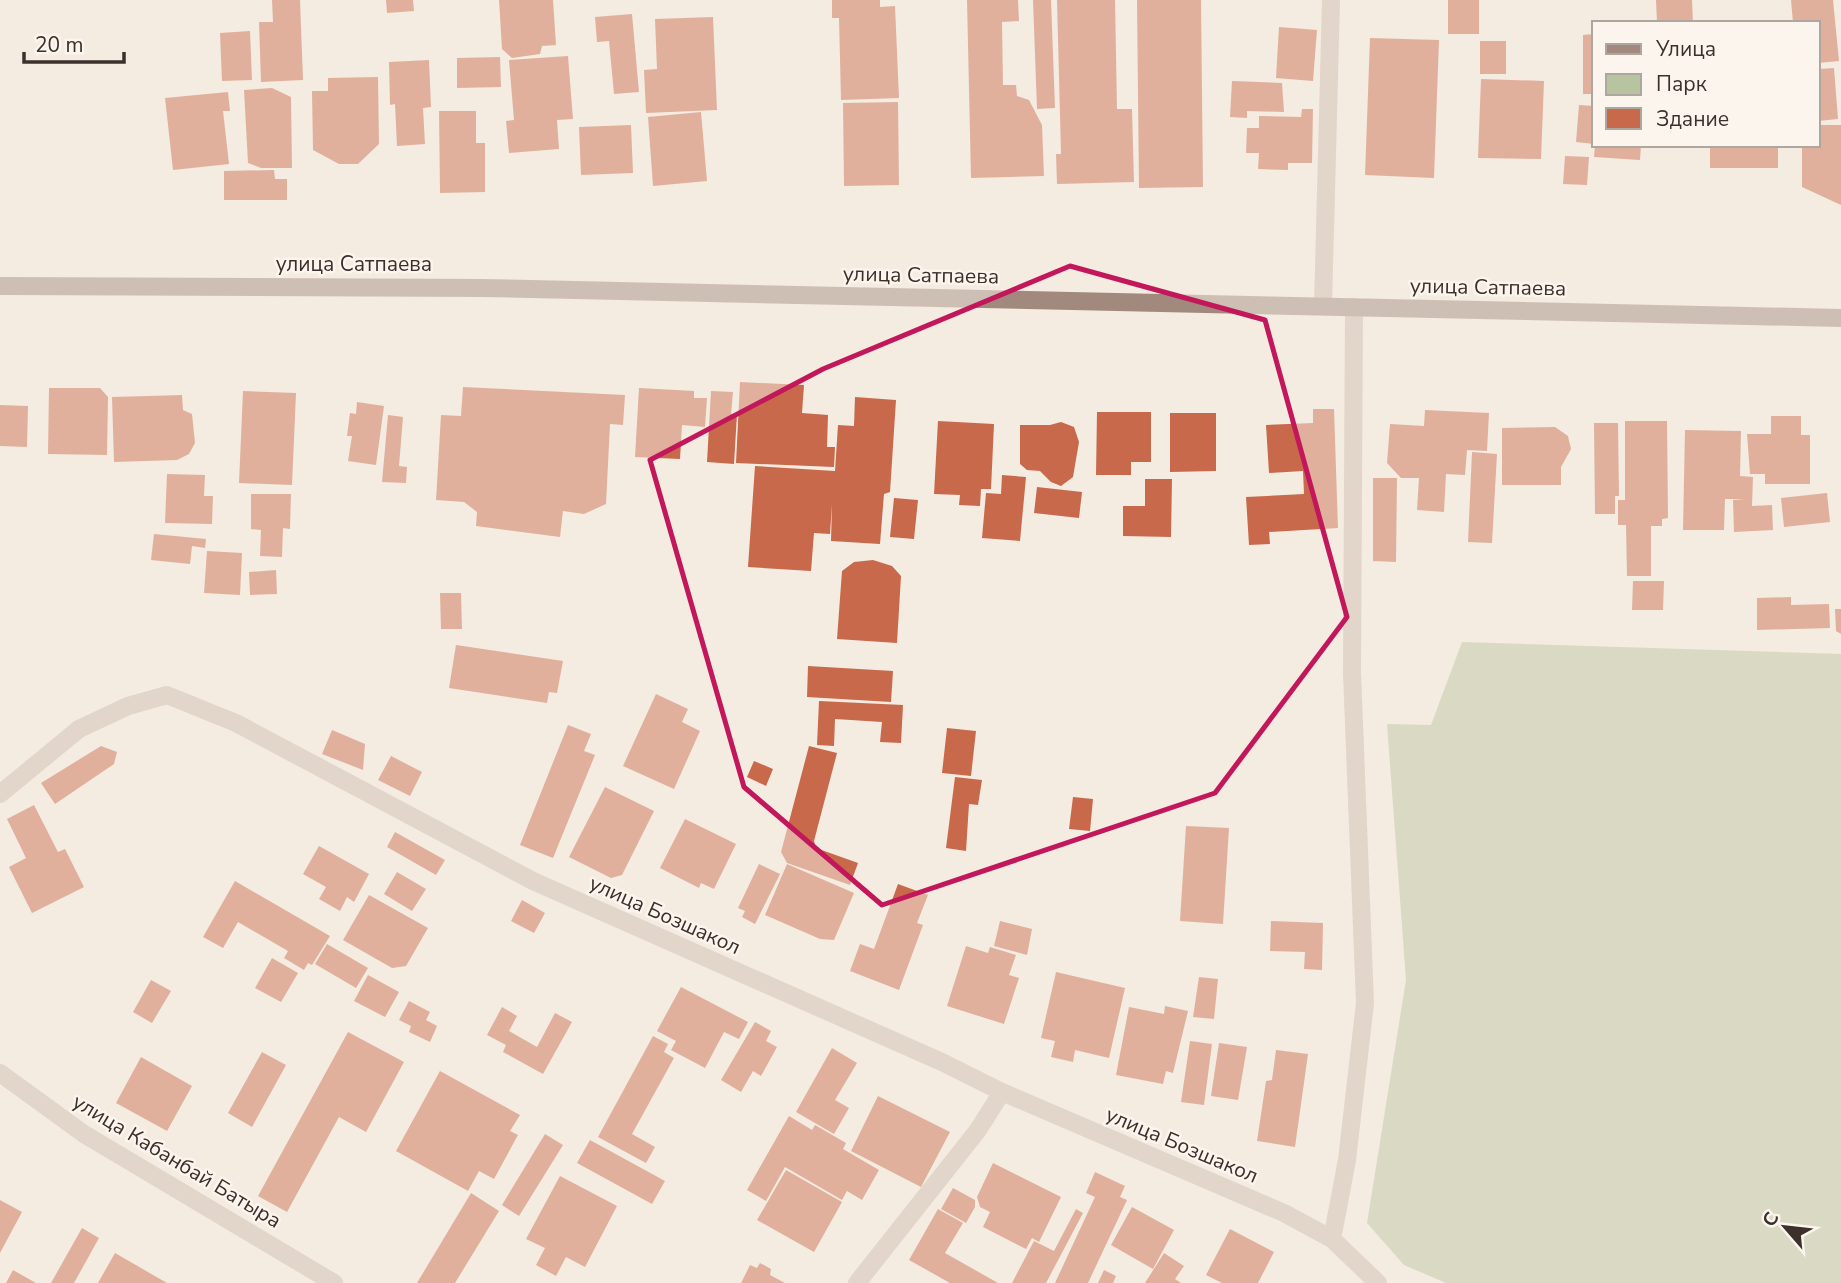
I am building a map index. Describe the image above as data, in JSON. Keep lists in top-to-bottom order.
{
  "streets": {
    "street": ["улица Сатпаева", "улица Бозшакол", "улица Кабанбай Батыра"]
  },
  "legend": ["Улица", "Парк", "Здание"],
  "scale_bar": "20 m",
  "north": "top left"
}
